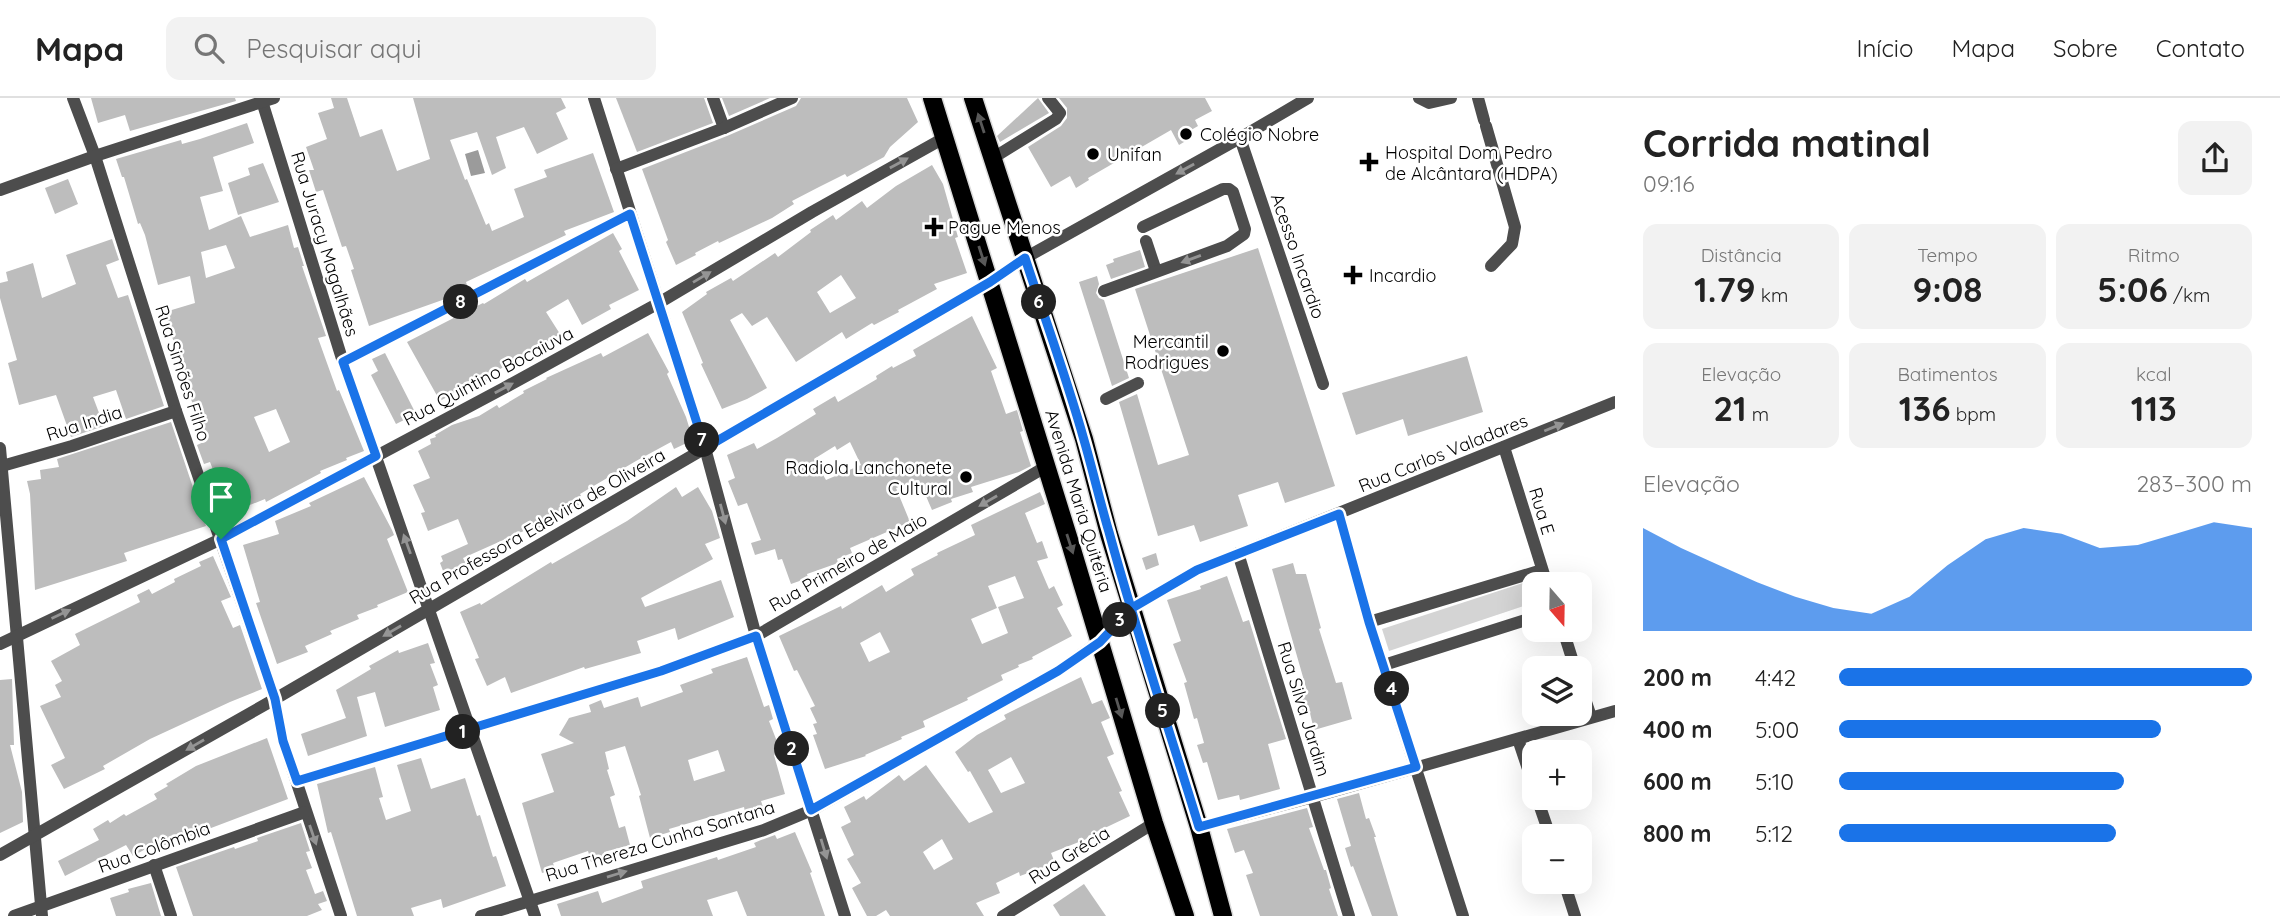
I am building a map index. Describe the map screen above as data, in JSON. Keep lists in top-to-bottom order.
{
  "streets": {
    "main road": ["Avenida Maria Quitéria"],
    "street": [
      "Rua Juracy Magalhães",
      "Acesso Incardio",
      "Rua Simões Filho",
      "Rua Quintino Bocaiuva",
      "Rua India",
      "Rua Carlos Valadares",
      "Rua E",
      "Rua Professora Edelvira de Oliveira",
      "Rua Primeiro de Maio",
      "Rua Silva Jardim",
      "Rua Thereza Cunha Santana",
      "Rua Colômbia",
      "Rua Grécia"
    ]
  },
  "crossings": [
    ["Rua Juracy Magalhães", "Rua Quintino Bocaiuva"],
    ["Rua Juracy Magalhães", "Rua Professora Edelvira de Oliveira"],
    ["Rua Juracy Magalhães", "Rua Primeiro de Maio"],
    ["Rua Juracy Magalhães", "Rua Thereza Cunha Santana"],
    ["Acesso Incardio", "Rua Professora Edelvira de Oliveira"],
    ["Rua Simões Filho", "Rua Quintino Bocaiuva"],
    ["Rua Simões Filho", "Rua India"],
    ["Rua Simões Filho", "Rua Professora Edelvira de Oliveira"],
    ["Rua Simões Filho", "Rua Primeiro de Maio"],
    ["Rua Simões Filho", "Rua Colômbia"],
    ["Rua Quintino Bocaiuva", "Avenida Maria Quitéria"],
    ["Rua Carlos Valadares", "Avenida Maria Quitéria"],
    ["Rua Carlos Valadares", "Rua E"],
    ["Rua Carlos Valadares", "Rua Silva Jardim"],
    ["Rua Carlos Valadares", "Rua Thereza Cunha Santana"],
    ["Avenida Maria Quitéria", "Rua Professora Edelvira de Oliveira"],
    ["Avenida Maria Quitéria", "Rua Primeiro de Maio"],
    ["Avenida Maria Quitéria", "Rua Thereza Cunha Santana"],
    ["Avenida Maria Quitéria", "Rua Grécia"]
  ],
  "one_way": ["Rua Professora Edelvira de Oliveira", "Rua Primeiro de Maio", "Rua Thereza Cunha Santana"],
  "places": {
    "other": [
      "Colégio Nobre",
      "Unifan",
      "Mercantil Rodrigues",
      "Radiola Lanchonete Cultural"
    ],
    "health": ["Hospital Dom Pedro de Alcântara (HDPA)", "Pague Menos", "Incardio"]
  },
  "north": "bottom",
  "page": {
    "header": "Mapa",
    "search": "Pesquisar aqui",
    "nav": [
      "Início",
      "Mapa",
      "Sobre",
      "Contato"
    ],
    "heading": ["Corrida matinal", "09:16"],
    "stats": [
      ["Distância", "1.79 km"],
      ["Tempo", "9:08"],
      ["Ritmo", "5:06 /km"],
      ["Elevação", "21 m"],
      ["Batimentos", "136 bpm"],
      ["kcal", "113"]
    ],
    "pins": [
      "6",
      "8",
      "7",
      "3",
      "4",
      "5",
      "1",
      "2"
    ],
    "chart": ["Elevação", "283–300 m"],
    "map_buttons": ["+", "−"],
    "list": [
      {
        "name": "200 m",
        "note": "4:42"
      },
      {
        "name": "400 m",
        "note": "5:00"
      },
      {
        "name": "600 m",
        "note": "5:10"
      },
      {
        "name": "800 m",
        "note": "5:12"
      }
    ]
  }
}
